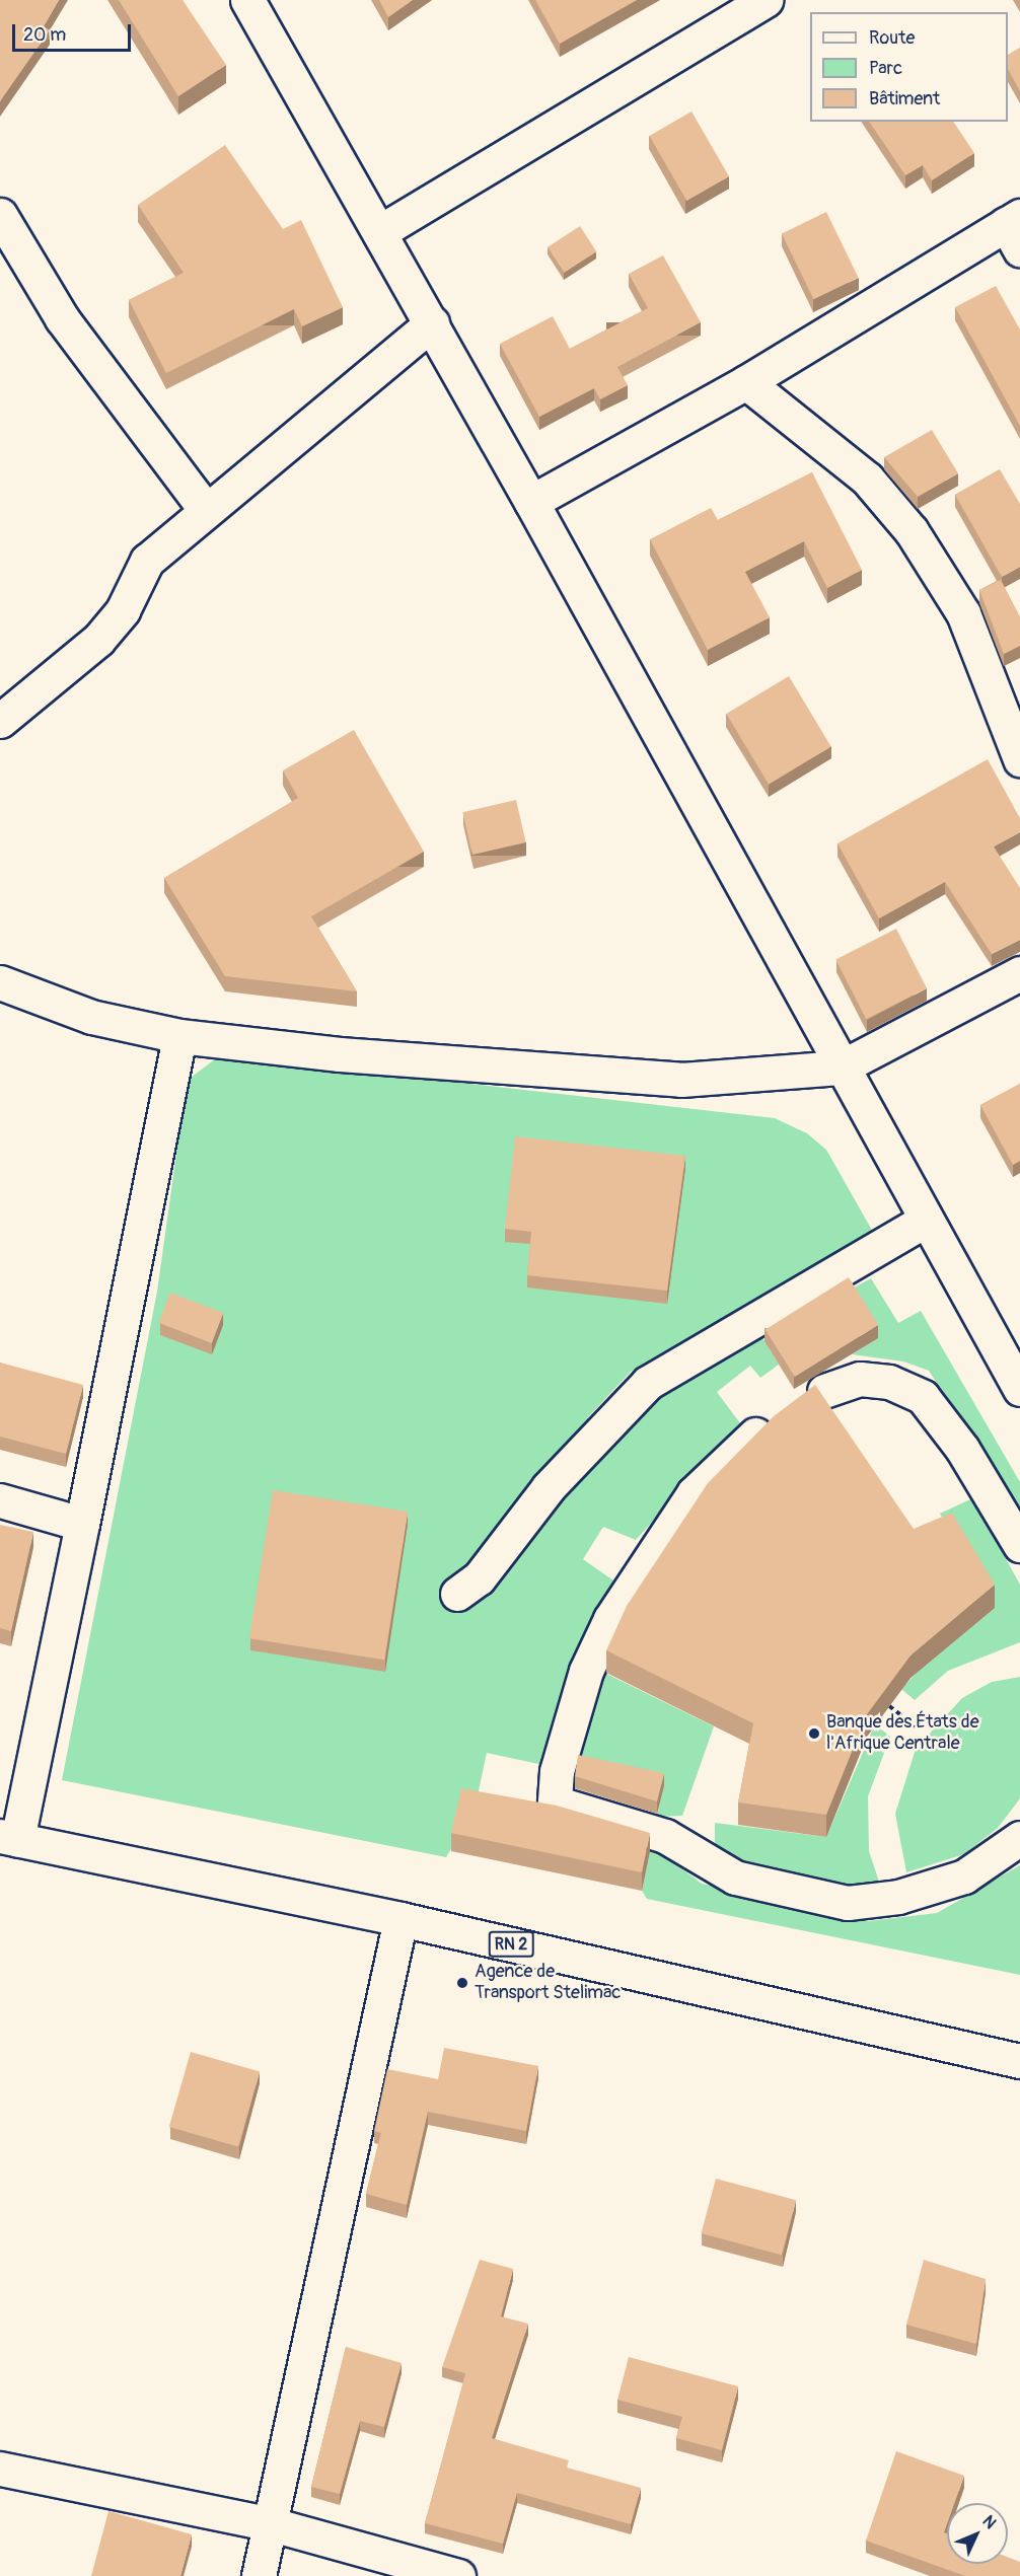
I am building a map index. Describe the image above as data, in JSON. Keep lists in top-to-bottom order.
{
  "streets": {
    "main road": ["RN 2"]
  },
  "places": ["Banque des États de l'Afrique Centrale", "Agence de Transport Stelimac"],
  "legend": ["Route", "Parc", "Bâtiment"],
  "scale_bar": "20 m",
  "north": "top right"
}
